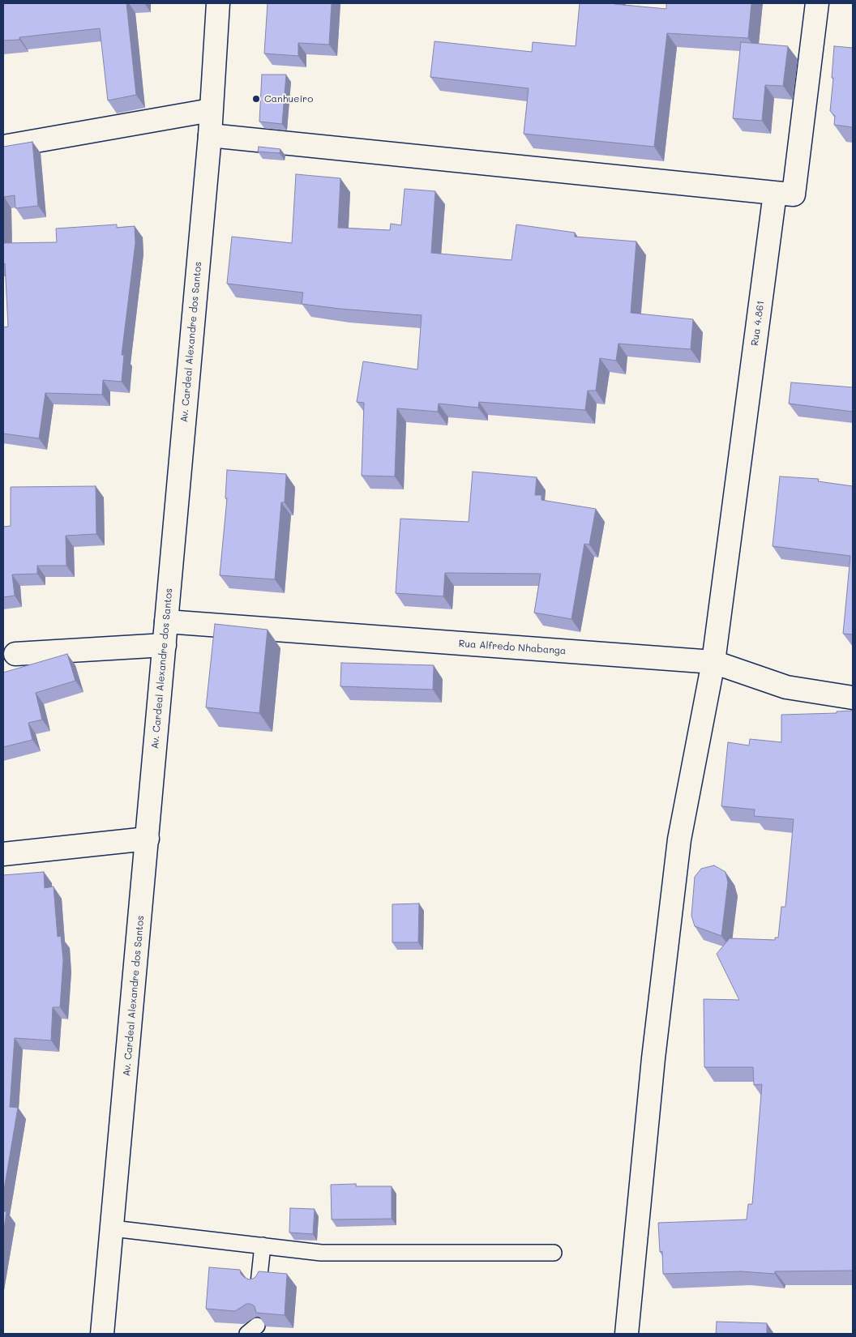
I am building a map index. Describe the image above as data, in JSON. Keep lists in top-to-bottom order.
{
  "streets": {
    "street": ["Rua 4.861", "Av. Cardeal Alexandre dos Santos", "Rua Alfredo Nhabanga"]
  },
  "crossings": [
    ["Rua 4.861", "Rua Alfredo Nhabanga"],
    ["Av. Cardeal Alexandre dos Santos", "Rua Alfredo Nhabanga"]
  ],
  "places": ["Canhueiro"]
}
